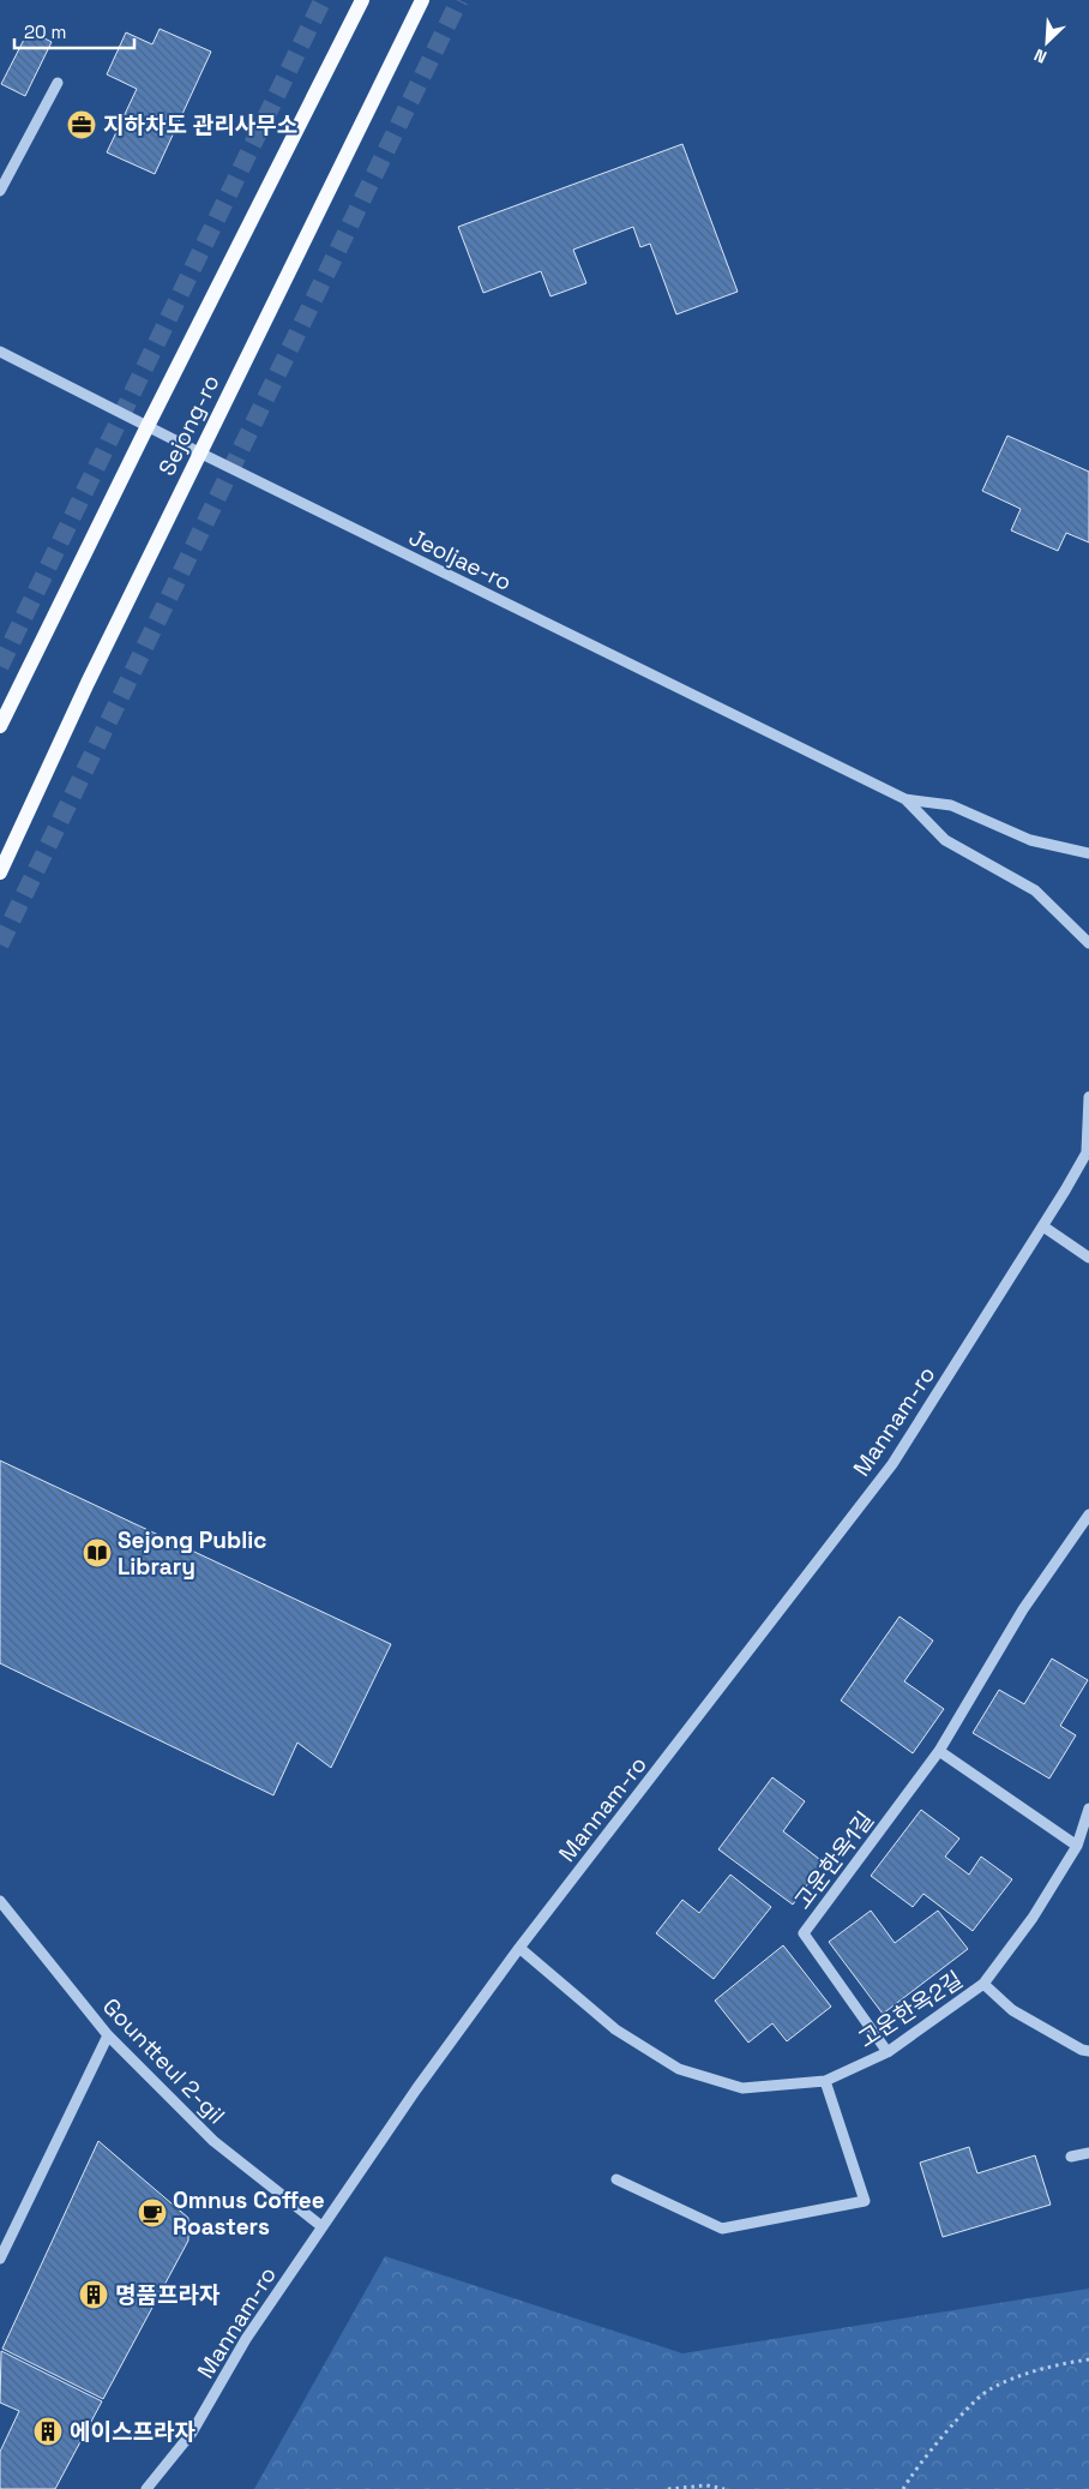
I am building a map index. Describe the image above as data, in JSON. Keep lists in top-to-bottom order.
{
  "streets": {
    "main road": ["Sejong-ro"],
    "street": [
      "Jeoljae-ro",
      "Mannam-ro",
      "고운한옥1길",
      "고운한옥2길",
      "Gountteul 2-gil"
    ]
  },
  "crossings": [
    ["Sejong-ro", "Jeoljae-ro"],
    ["Mannam-ro", "고운한옥2길"],
    ["Mannam-ro", "Gountteul 2-gil"],
    ["고운한옥1길", "고운한옥2길"]
  ],
  "places": {
    "office": ["지하차도 관리사무소"],
    "library": ["Sejong Public Library"],
    "cafe": ["Omnus Coffee Roasters"],
    "building": ["명품프라자", "에이스프라자"]
  },
  "scale_bar": "20 m",
  "north": "bottom left"
}
